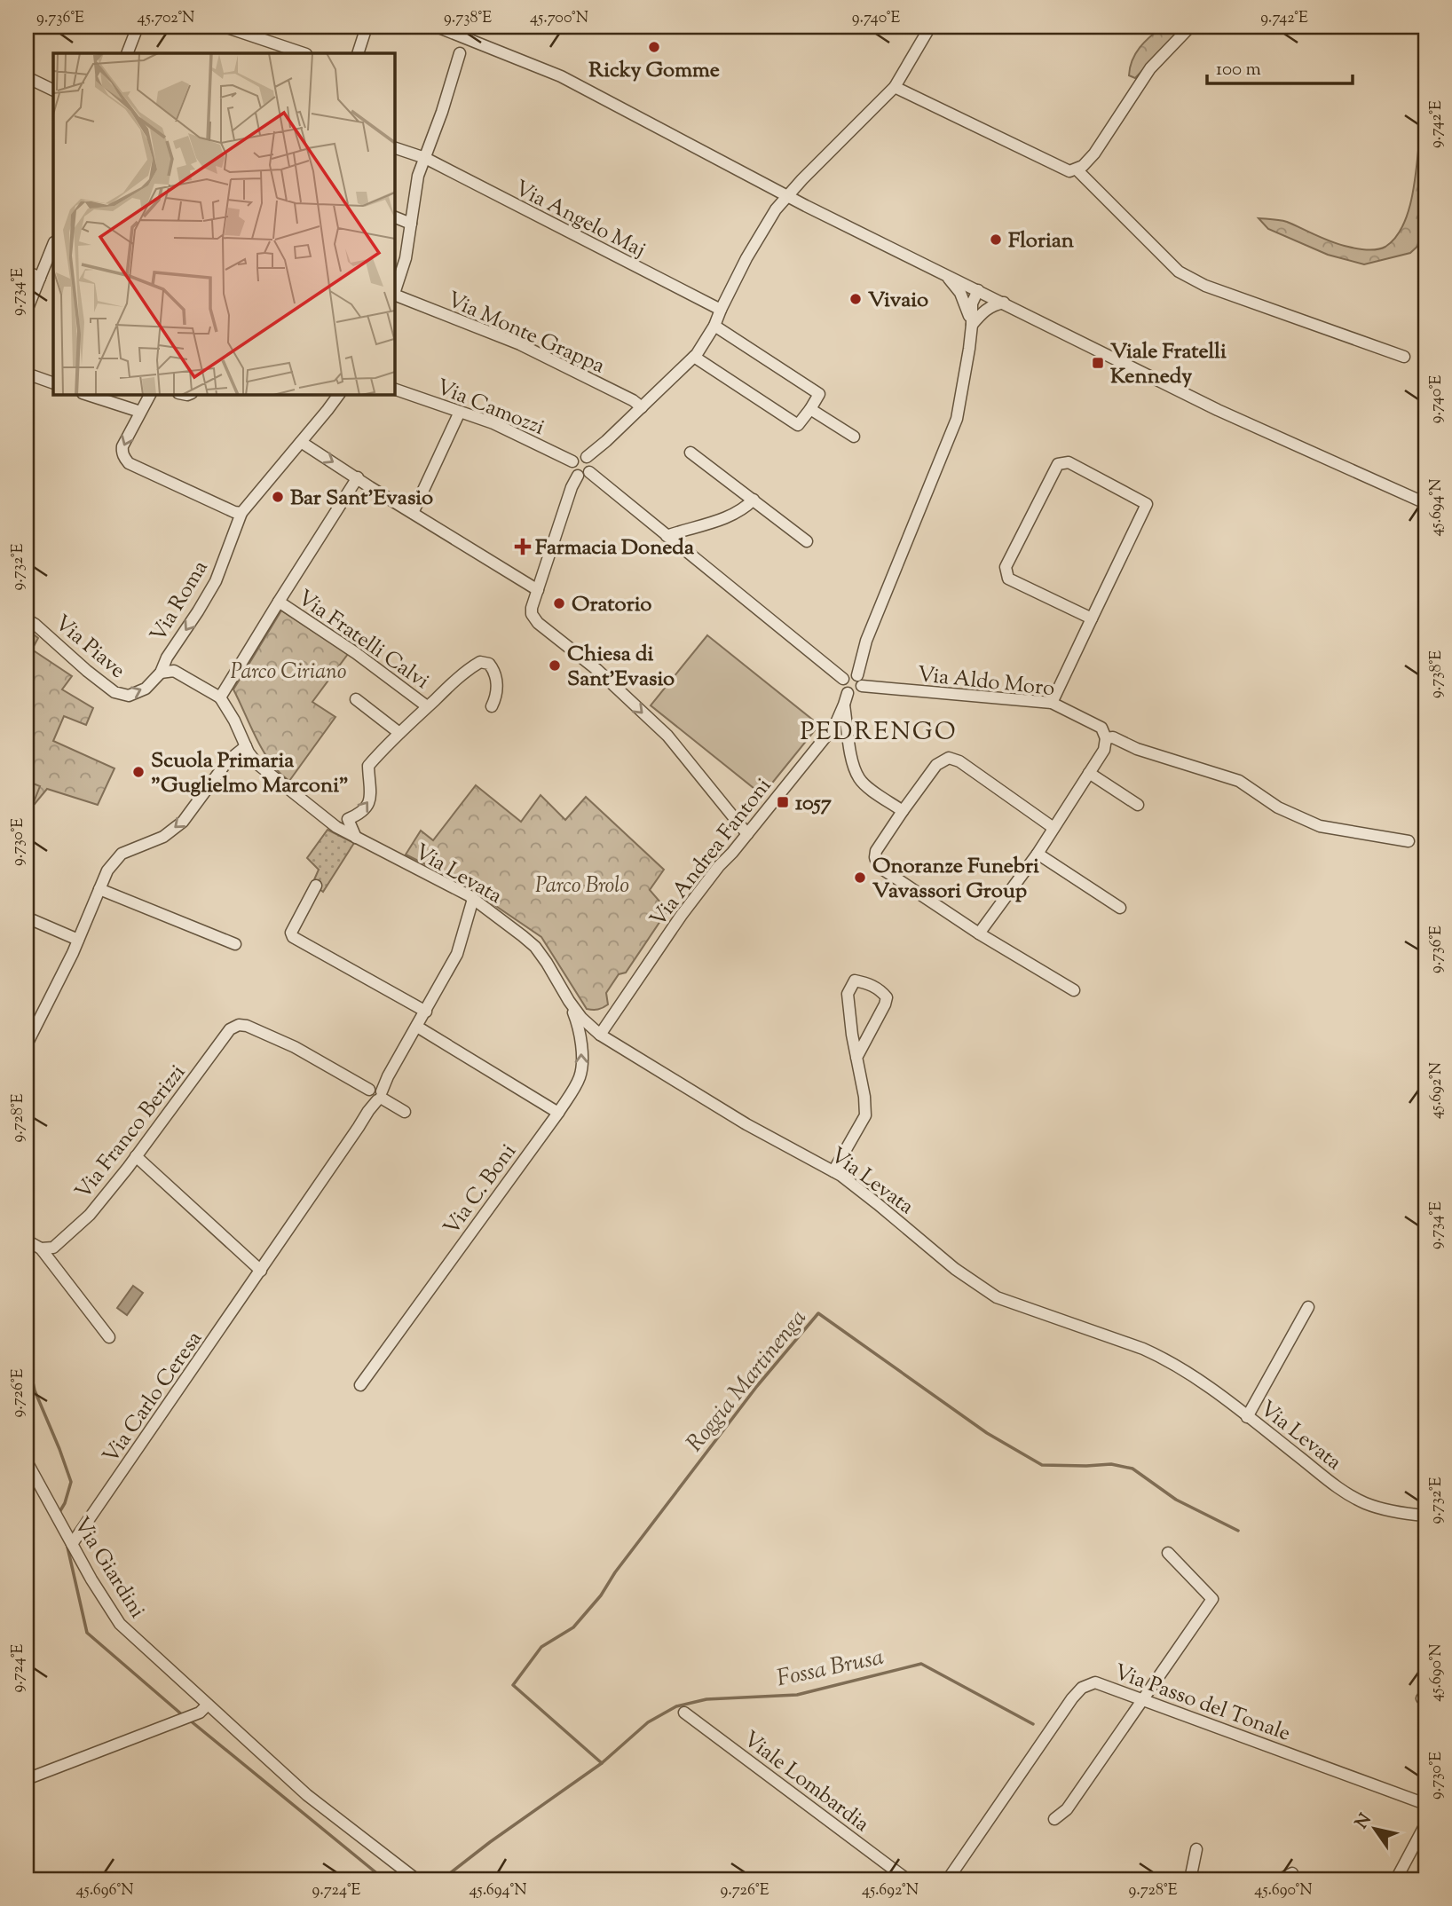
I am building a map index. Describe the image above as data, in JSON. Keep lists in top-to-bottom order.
{
  "streets": {
    "street": [
      "Via Angelo Maj",
      "Via Monte Grappa",
      "Via Camozzi",
      "Via Roma",
      "Via Fratelli Calvi",
      "Via Piave",
      "Via Aldo Moro",
      "Via Andrea Fantoni",
      "Via Levata",
      "Via Franco Berizzi",
      "Via C. Boni",
      "Via Carlo Ceresa",
      "Via Giardini",
      "Via Passo del Tonale",
      "Viale Lombardia"
    ]
  },
  "crossings": [
    ["Via Roma", "Via Piave"],
    ["Via Andrea Fantoni", "Via Levata"],
    ["Via Levata", "Via C. Boni"],
    ["Via Levata", "Via Carlo Ceresa"],
    ["Via Franco Berizzi", "Via Carlo Ceresa"],
    ["Via Carlo Ceresa", "Via Giardini"]
  ],
  "one_way": ["Via Piave"],
  "districts": ["PEDRENGO"],
  "water": ["Roggia Martinenga", "Fossa Brusa"],
  "parks": ["Parco Ciriano", "Parco Brolo"],
  "places": {
    "other": [
      "Ricky Gomme",
      "Florian",
      "Vivaio",
      "Bar Sant'Evasio",
      "Oratorio",
      "Chiesa di Sant'Evasio",
      "Scuola Primaria \"Guglielmo Marconi\"",
      "Onoranze Funebri Vavassori Group"
    ],
    "transit": ["Viale Fratelli Kennedy", "1057"],
    "health": ["Farmacia Doneda"]
  },
  "scale_bar": "100 m",
  "north": "top left",
  "coordinates": [
    "9.736°E",
    "45.702°N",
    "9.738°E",
    "45.700°N",
    "9.740°E",
    "9.742°E",
    "9.734°E",
    "45.694°N",
    "9.732°E",
    "9.730°E",
    "45.692°N",
    "9.728°E",
    "9.726°E",
    "9.724°E",
    "45.690°N",
    "45.696°N"
  ]
}
